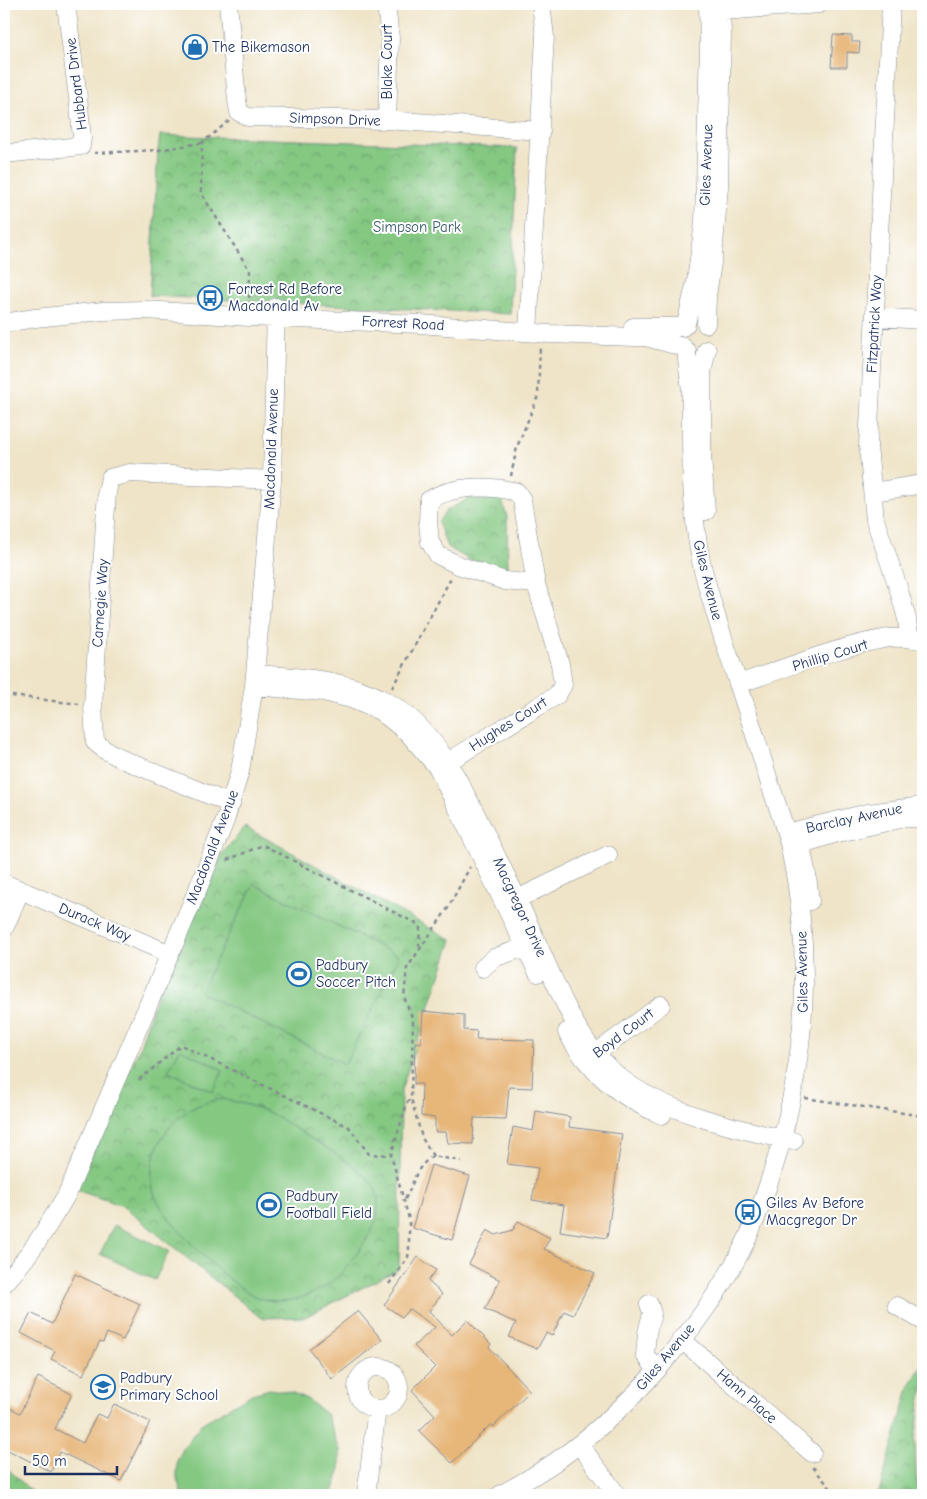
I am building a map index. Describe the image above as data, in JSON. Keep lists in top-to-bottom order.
{
  "streets": {
    "street": [
      "Blake Court",
      "Hubbard Drive",
      "Simpson Drive",
      "Giles Avenue",
      "Forrest Road",
      "Fitzpatrick Way",
      "Macdonald Avenue",
      "Carnegie Way",
      "Phillip Court",
      "Hughes Court",
      "Barclay Avenue",
      "Macgregor Drive",
      "Durack Way",
      "Boyd Court",
      "Hann Place"
    ]
  },
  "crossings": [
    ["Blake Court", "Simpson Drive"],
    ["Giles Avenue", "Forrest Road"],
    ["Giles Avenue", "Phillip Court"],
    ["Giles Avenue", "Barclay Avenue"],
    ["Giles Avenue", "Macgregor Drive"],
    ["Giles Avenue", "Hann Place"],
    ["Forrest Road", "Macdonald Avenue"],
    ["Fitzpatrick Way", "Phillip Court"],
    ["Macdonald Avenue", "Carnegie Way"],
    ["Macdonald Avenue", "Macgregor Drive"],
    ["Macdonald Avenue", "Durack Way"],
    ["Hughes Court", "Macgregor Drive"],
    ["Macgregor Drive", "Boyd Court"]
  ],
  "parks": ["Simpson Park"],
  "places": {
    "shop": ["The Bikemason"],
    "bus stop": ["Forrest Rd Before Macdonald Av", "Giles Av Before Macgregor Dr"],
    "sports": ["Padbury Soccer Pitch", "Padbury Football Field"],
    "school or university": ["Padbury Primary School"]
  },
  "scale_bar": "50 m"
}
